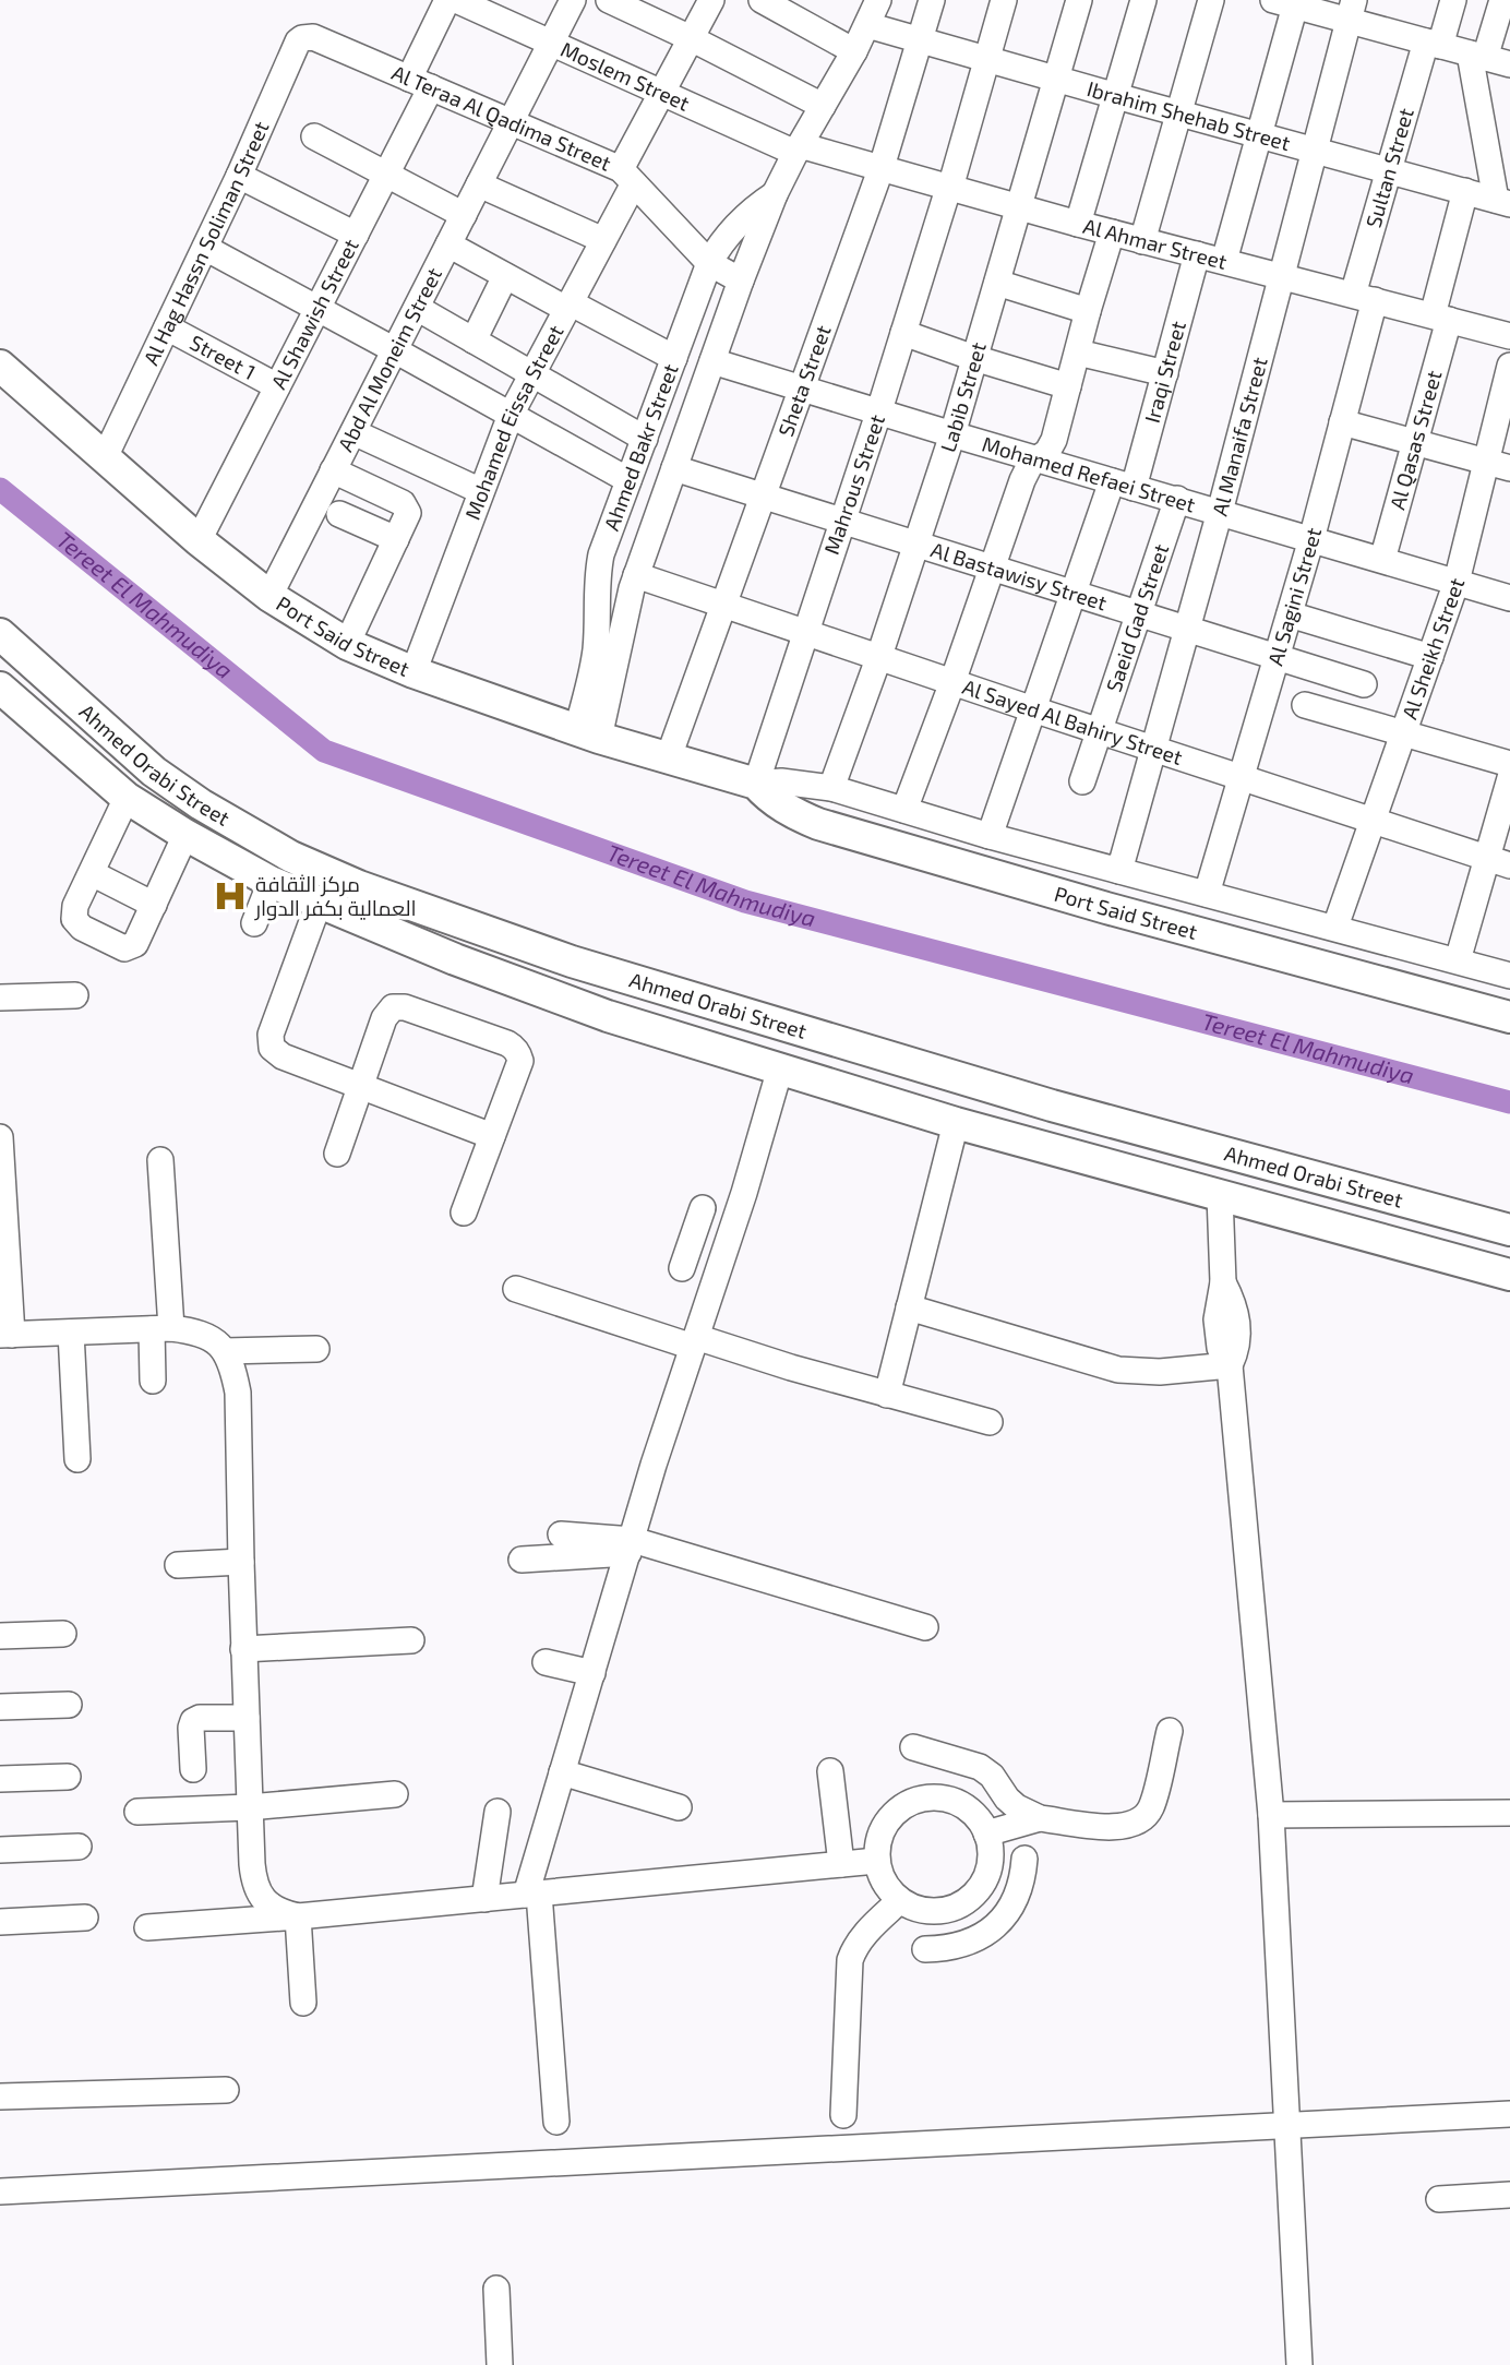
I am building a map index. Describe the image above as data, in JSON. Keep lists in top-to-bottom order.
{
  "streets": {
    "main road": ["Port Said Street", "Ahmed Orabi Street"],
    "street": [
      "Moslem Street",
      "Ibrahim Shehab Street",
      "Al Teraa Al Qadima Street",
      "Sultan Street",
      "Al Hag Hassn Soliman Street",
      "Al Ahmar Street",
      "Al Shawish Street",
      "Street 1",
      "Abd Al Moneim Street",
      "Iraqi Street",
      "Sheta Street",
      "Labib Street",
      "Mohamed Eissa Street",
      "Al Manaifa Street",
      "Al Qasas Street",
      "Ahmed Bakr Street",
      "Mohamed Refaei Street",
      "Mahrous Street",
      "Al Bastawisy Street",
      "Al Sagini Street",
      "Saeid Gad Street",
      "Al Sheikh Street",
      "Al Sayed Al Bahiry Street"
    ]
  },
  "crossings": [
    ["Moslem Street", "Al Ahmar Street"],
    ["Moslem Street", "Abd Al Moneim Street"],
    ["Moslem Street", "Mohamed Eissa Street"],
    ["Moslem Street", "Ahmed Bakr Street"],
    ["Ibrahim Shehab Street", "Sultan Street"],
    ["Ibrahim Shehab Street", "Sheta Street"],
    ["Ibrahim Shehab Street", "Labib Street"],
    ["Ibrahim Shehab Street", "Al Manaifa Street"],
    ["Ibrahim Shehab Street", "Al Qasas Street"],
    ["Ibrahim Shehab Street", "Ahmed Bakr Street"],
    ["Ibrahim Shehab Street", "Mahrous Street"],
    ["Al Teraa Al Qadima Street", "Al Hag Hassn Soliman Street"],
    ["Al Teraa Al Qadima Street", "Al Shawish Street"],
    ["Al Teraa Al Qadima Street", "Abd Al Moneim Street"],
    ["Al Teraa Al Qadima Street", "Mohamed Eissa Street"],
    ["Al Teraa Al Qadima Street", "Ahmed Bakr Street"],
    ["Sultan Street", "Al Ahmar Street"],
    ["Sultan Street", "Al Sagini Street"],
    ["Al Hag Hassn Soliman Street", "Street 1"],
    ["Al Hag Hassn Soliman Street", "Port Said Street"],
    ["Al Ahmar Street", "Iraqi Street"],
    ["Al Ahmar Street", "Sheta Street"],
    ["Al Ahmar Street", "Labib Street"],
    ["Al Ahmar Street", "Al Manaifa Street"],
    ["Al Ahmar Street", "Al Qasas Street"],
    ["Al Ahmar Street", "Ahmed Bakr Street"],
    ["Al Ahmar Street", "Mahrous Street"],
    ["Al Ahmar Street", "Al Sagini Street"],
    ["Al Shawish Street", "Street 1"],
    ["Al Shawish Street", "Port Said Street"],
    ["Abd Al Moneim Street", "Port Said Street"],
    ["Iraqi Street", "Mohamed Refaei Street"],
    ["Iraqi Street", "Al Bastawisy Street"],
    ["Iraqi Street", "Port Said Street"],
    ["Iraqi Street", "Al Sayed Al Bahiry Street"],
    ["Sheta Street", "Mohamed Refaei Street"],
    ["Sheta Street", "Al Bastawisy Street"],
    ["Sheta Street", "Port Said Street"],
    ["Sheta Street", "Al Sayed Al Bahiry Street"],
    ["Labib Street", "Mohamed Refaei Street"],
    ["Labib Street", "Al Bastawisy Street"],
    ["Labib Street", "Port Said Street"],
    ["Labib Street", "Al Sayed Al Bahiry Street"],
    ["Mohamed Eissa Street", "Port Said Street"],
    ["Al Manaifa Street", "Mohamed Refaei Street"],
    ["Al Manaifa Street", "Al Bastawisy Street"],
    ["Al Manaifa Street", "Port Said Street"],
    ["Al Manaifa Street", "Al Sayed Al Bahiry Street"],
    ["Al Qasas Street", "Mohamed Refaei Street"],
    ["Ahmed Bakr Street", "Mohamed Refaei Street"],
    ["Ahmed Bakr Street", "Al Bastawisy Street"],
    ["Ahmed Bakr Street", "Port Said Street"],
    ["Ahmed Bakr Street", "Al Sayed Al Bahiry Street"],
    ["Mohamed Refaei Street", "Mahrous Street"],
    ["Mohamed Refaei Street", "Al Sagini Street"],
    ["Mohamed Refaei Street", "Saeid Gad Street"],
    ["Mohamed Refaei Street", "Al Sheikh Street"],
    ["Mahrous Street", "Al Bastawisy Street"],
    ["Mahrous Street", "Port Said Street"],
    ["Mahrous Street", "Al Sayed Al Bahiry Street"],
    ["Al Bastawisy Street", "Al Sagini Street"],
    ["Al Bastawisy Street", "Saeid Gad Street"],
    ["Al Sagini Street", "Port Said Street"],
    ["Al Sagini Street", "Al Sayed Al Bahiry Street"],
    ["Saeid Gad Street", "Al Sayed Al Bahiry Street"],
    ["Port Said Street", "Al Sheikh Street"],
    ["Al Sheikh Street", "Al Sayed Al Bahiry Street"]
  ],
  "water": ["Tereet El Mahmudiya"],
  "places": {
    "hospital": ["مركز الثقافة العمالية بكفر الدوار"]
  }
}
